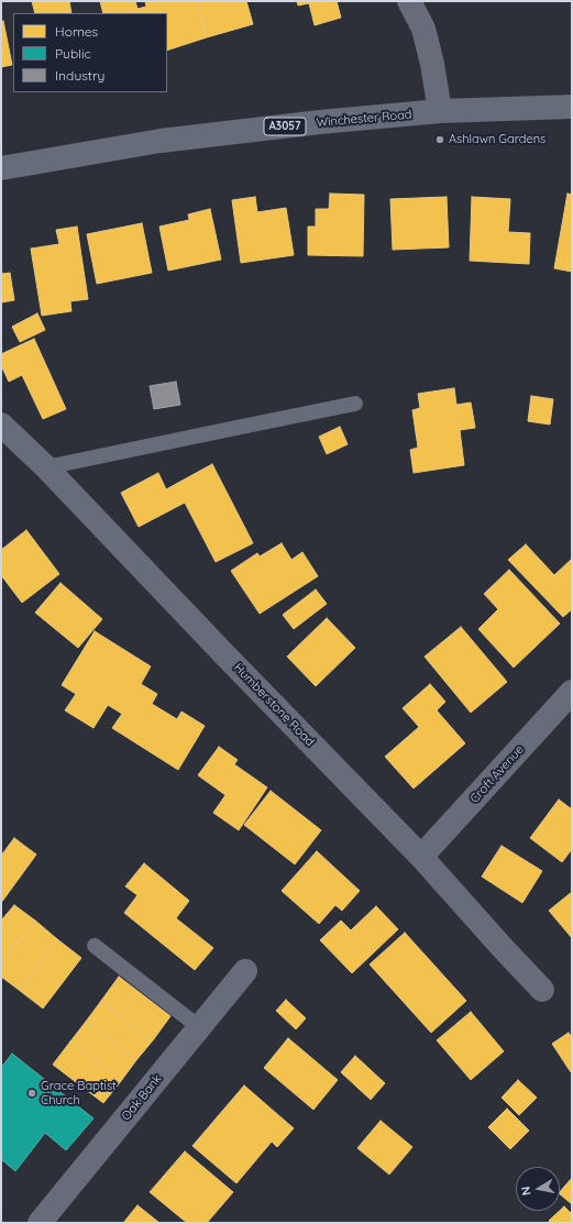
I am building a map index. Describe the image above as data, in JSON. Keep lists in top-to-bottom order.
{
  "streets": {
    "street": [
      "Winchester Road",
      "A3057",
      "Humberstone Road",
      "Croft Avenue",
      "Oak Bank"
    ]
  },
  "crossings": [
    ["Humberstone Road", "Croft Avenue"]
  ],
  "places": ["Ashlawn Gardens", "Grace Baptist Church"],
  "legend": ["Homes", "Public", "Industry"],
  "north": "left"
}
